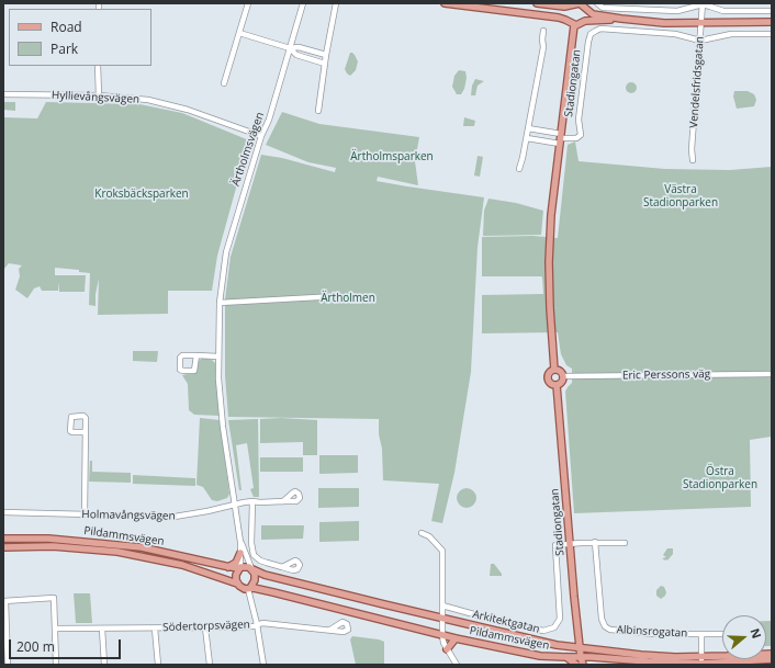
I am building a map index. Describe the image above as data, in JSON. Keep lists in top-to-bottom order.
{
  "streets": {
    "main road": ["Stadiongatan", "Ärtholmsvägen", "Pildammsvägen"],
    "street": [
      "Vendelsfridsgatan",
      "Hyllievångsvägen",
      "Eric Perssons väg",
      "Holmavångsvägen",
      "Arkitektgatan",
      "Södertorpsvägen",
      "Albinsrogatan"
    ]
  },
  "crossings": [
    ["Vendelsfridsgatan", "Stadiongatan"],
    ["Stadiongatan", "Eric Perssons väg"],
    ["Stadiongatan", "Pildammsvägen"],
    ["Stadiongatan", "Arkitektgatan"],
    ["Hyllievångsvägen", "Ärtholmsvägen"],
    ["Ärtholmsvägen", "Holmavångsvägen"],
    ["Ärtholmsvägen", "Pildammsvägen"],
    ["Ärtholmsvägen", "Södertorpsvägen"]
  ],
  "parks": [
    "Ärtholmsparken",
    "Västra Stadionparken",
    "Kroksbäcksparken",
    "Ärtholmen",
    "Östra Stadionparken"
  ],
  "legend": ["Road", "Park"],
  "scale_bar": "200 m",
  "north": "right"
}
